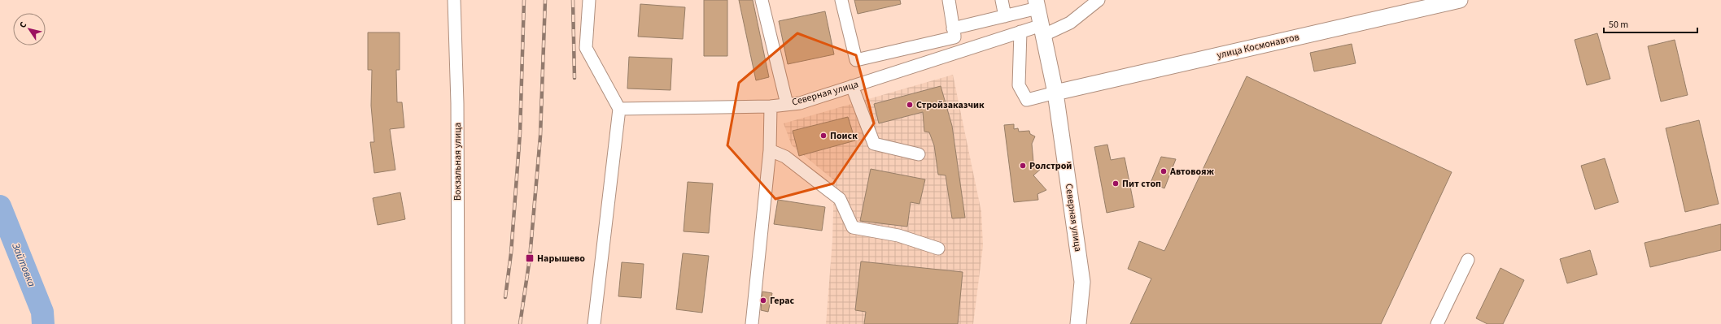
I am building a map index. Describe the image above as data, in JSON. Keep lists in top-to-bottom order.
{
  "streets": {
    "main road": ["улица Космонавтов", "Северная улица"],
    "street": ["Вокзальная улица"]
  },
  "crossings": [
    ["улица Космонавтов", "Северная улица"]
  ],
  "water": ["Зайтовка"],
  "places": {
    "other": [
      "Стройзаказчик",
      "Поиск",
      "Ролстрой",
      "Автовояж",
      "Пит стоп",
      "Герас"
    ],
    "transit": ["Нарышево"]
  },
  "scale_bar": "50 m",
  "north": "top left"
}
